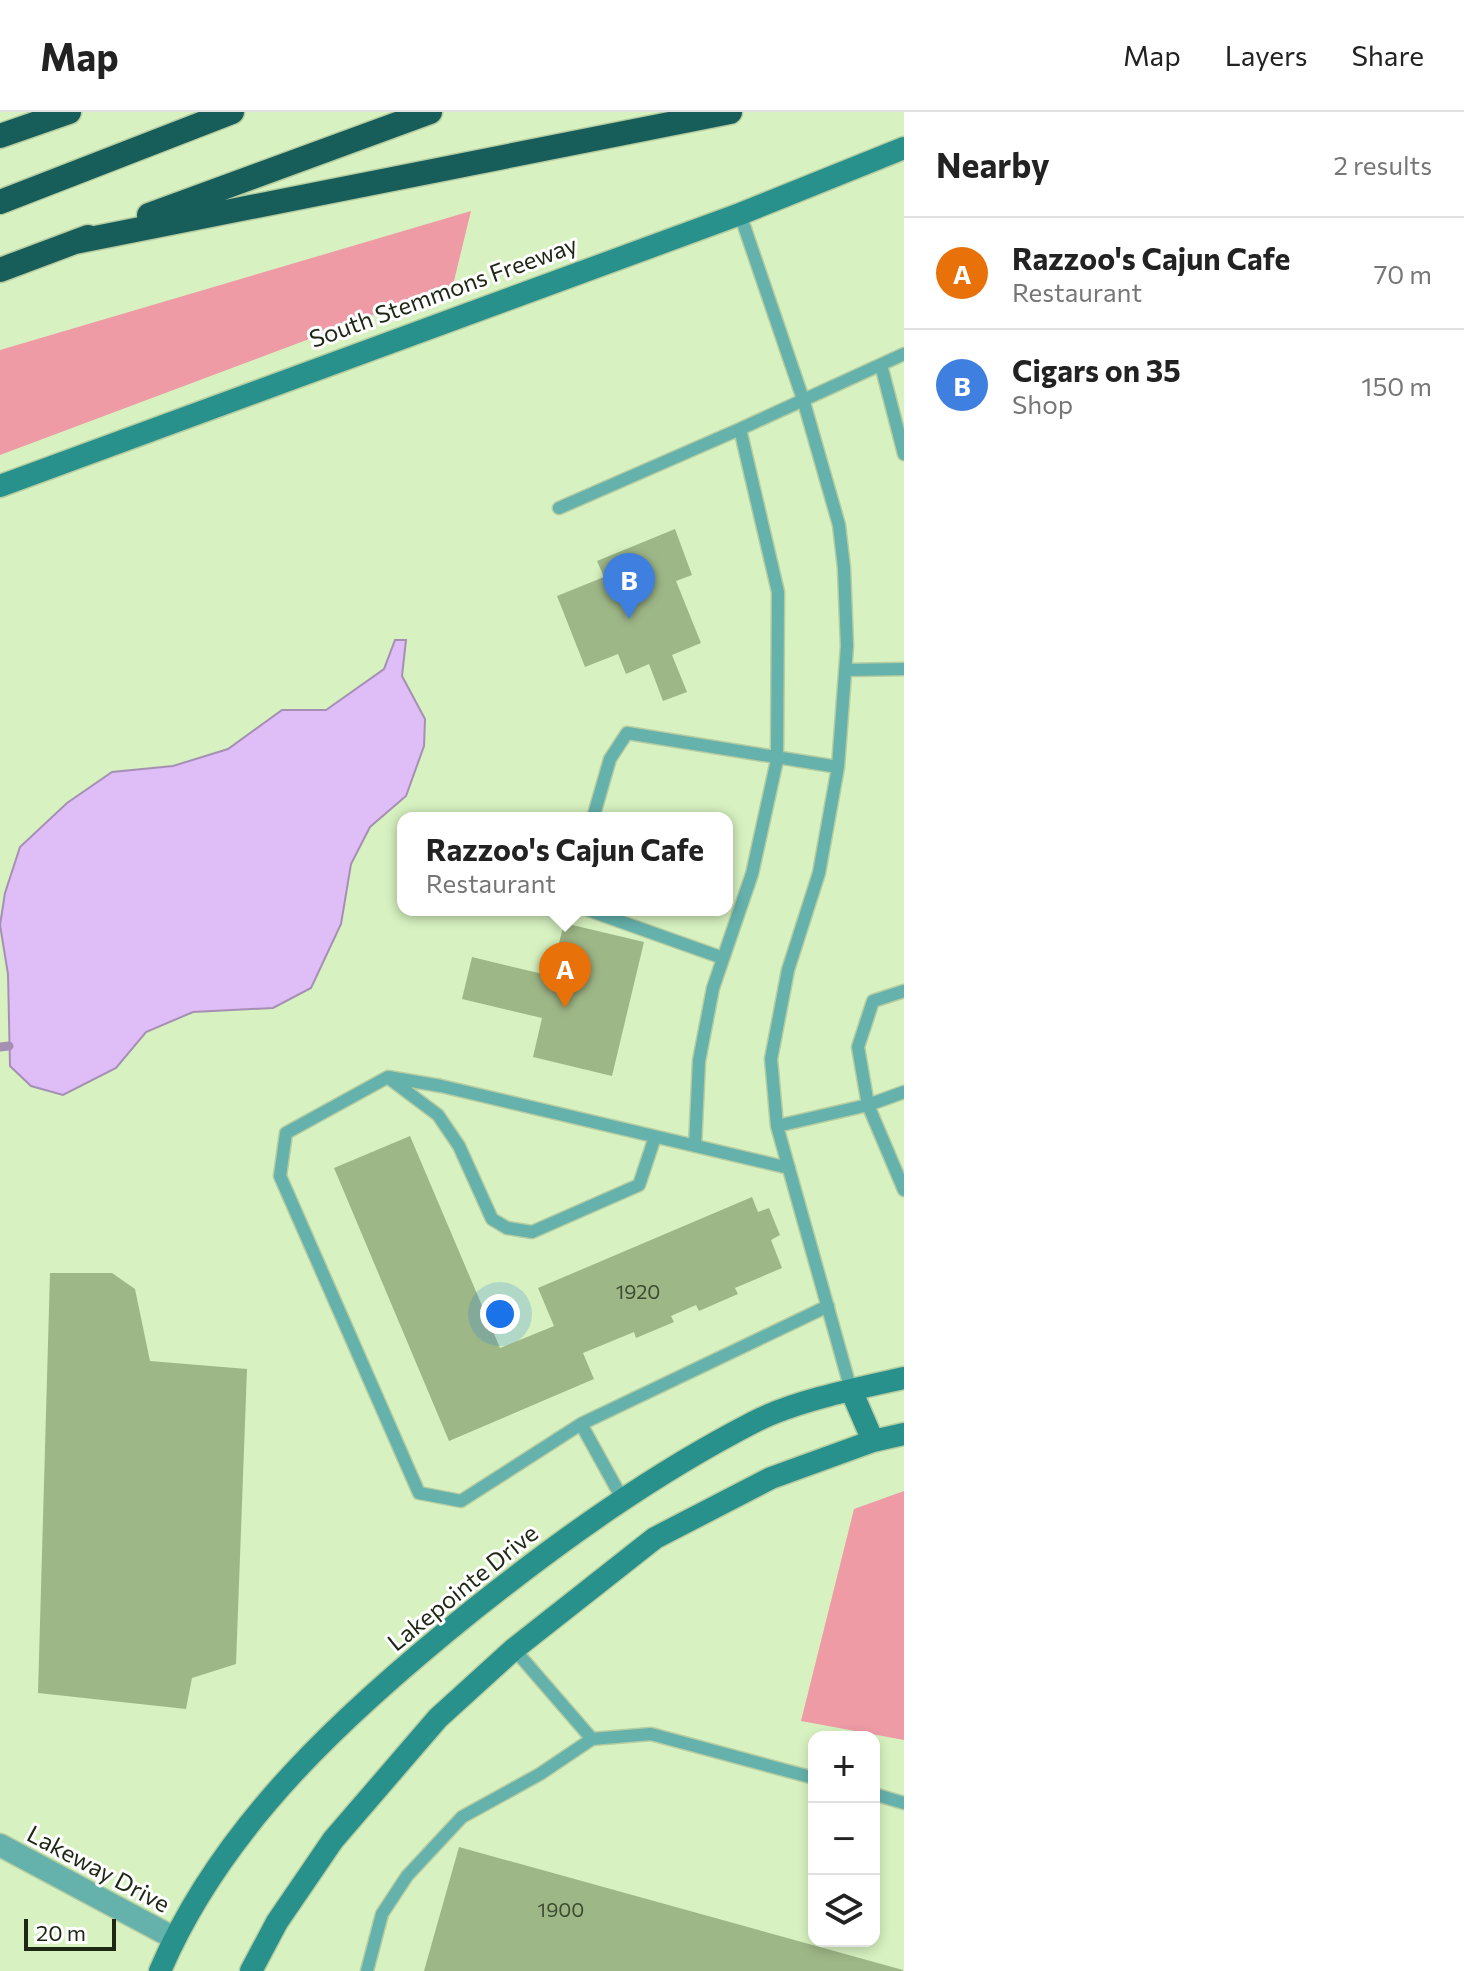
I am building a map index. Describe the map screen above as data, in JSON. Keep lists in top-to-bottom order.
{
  "streets": {
    "main road": ["South Stemmons Freeway", "Lakepointe Drive"],
    "street": ["Lakeway Drive"]
  },
  "crossings": [
    ["Lakepointe Drive", "Lakeway Drive"]
  ],
  "house_numbers": ["1920", "1900"],
  "scale_bar": "20 m",
  "page": {
    "header": "Map",
    "nav": ["Map", "Layers", "Share"],
    "heading": ["Nearby", "2 results"],
    "list": [
      {
        "mark": "A",
        "name": "Razzoo's Cajun Cafe",
        "note": "Restaurant",
        "value": "70 m"
      },
      {
        "mark": "B",
        "name": "Cigars on 35",
        "note": "Shop",
        "value": "150 m"
      }
    ],
    "pins": ["B", "A"],
    "popup": ["Razzoo's Cajun Cafe", "Restaurant"],
    "map_buttons": ["+", "−"],
    "scale": "20 m"
  }
}
